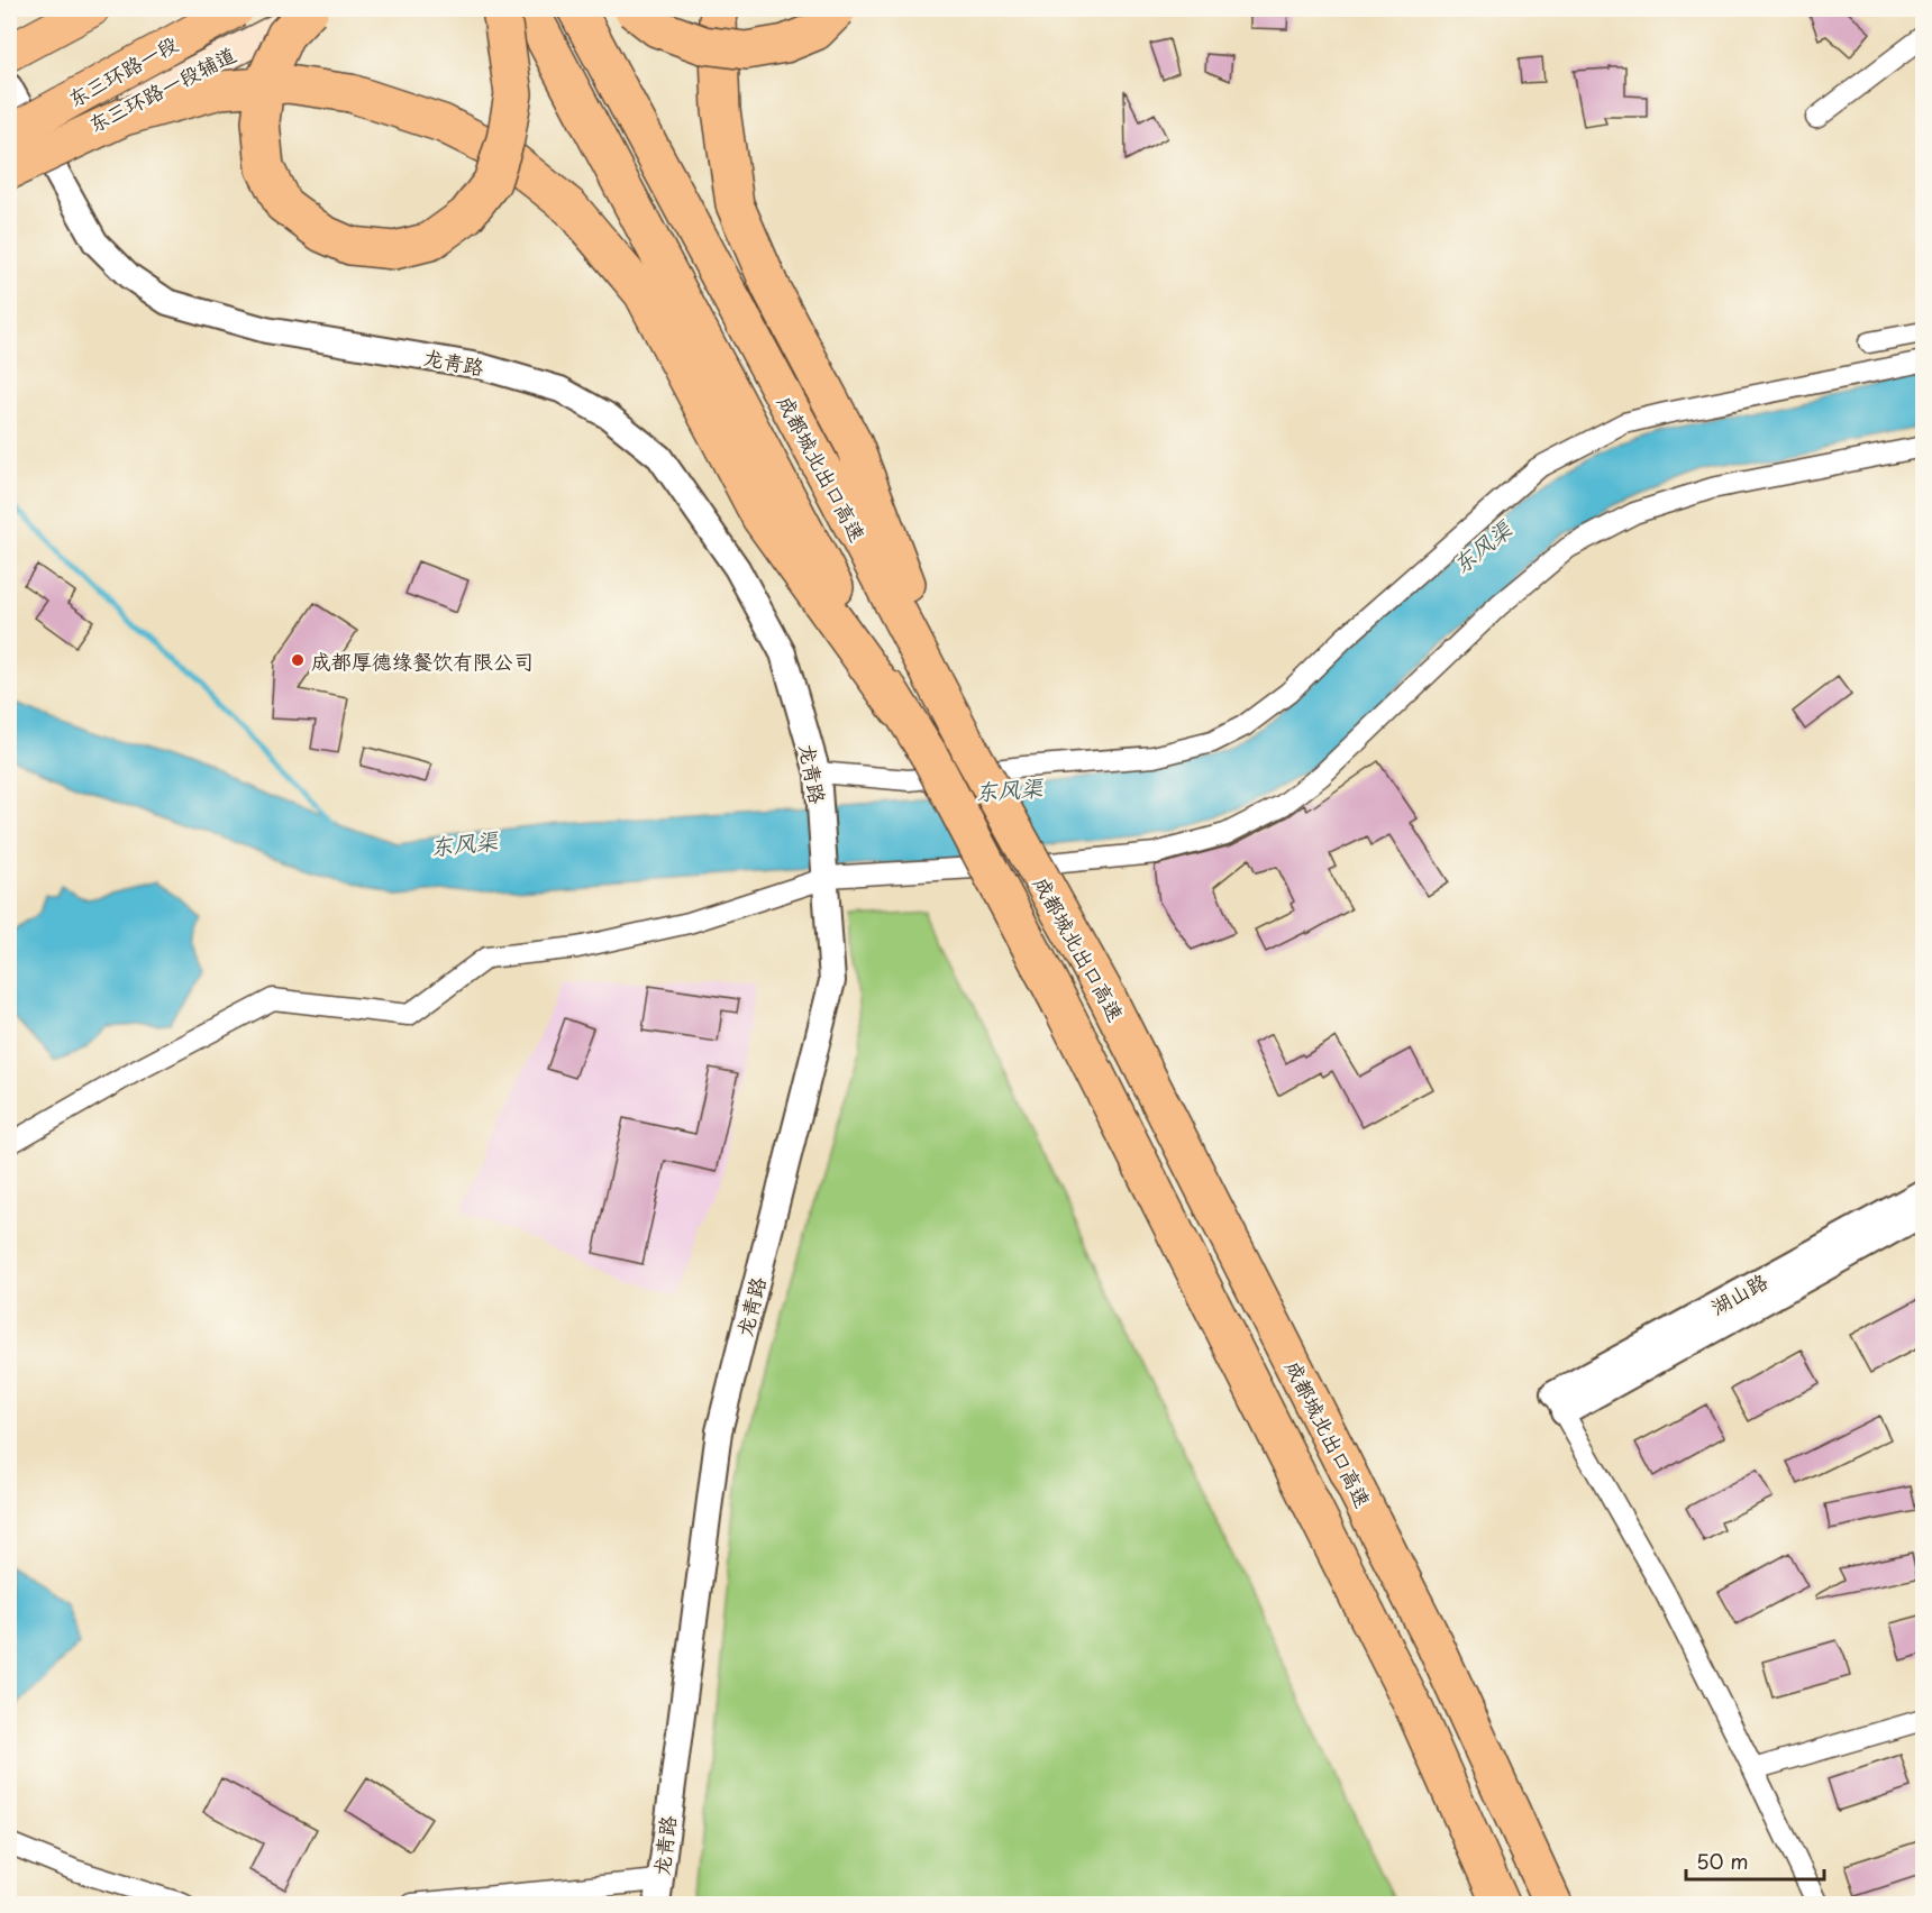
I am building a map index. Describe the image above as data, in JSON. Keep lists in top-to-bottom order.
{
  "streets": {
    "highway": ["东三环路一段", "成都城北出口高速"],
    "main road": ["东三环路一段辅道"],
    "street": ["龙青路", "湖山路"]
  },
  "crossings": [
    ["东三环路一段辅道", "龙青路"]
  ],
  "water": ["东风渠"],
  "places": ["成都厚德缘餐饮有限公司"],
  "scale_bar": "50 m"
}
